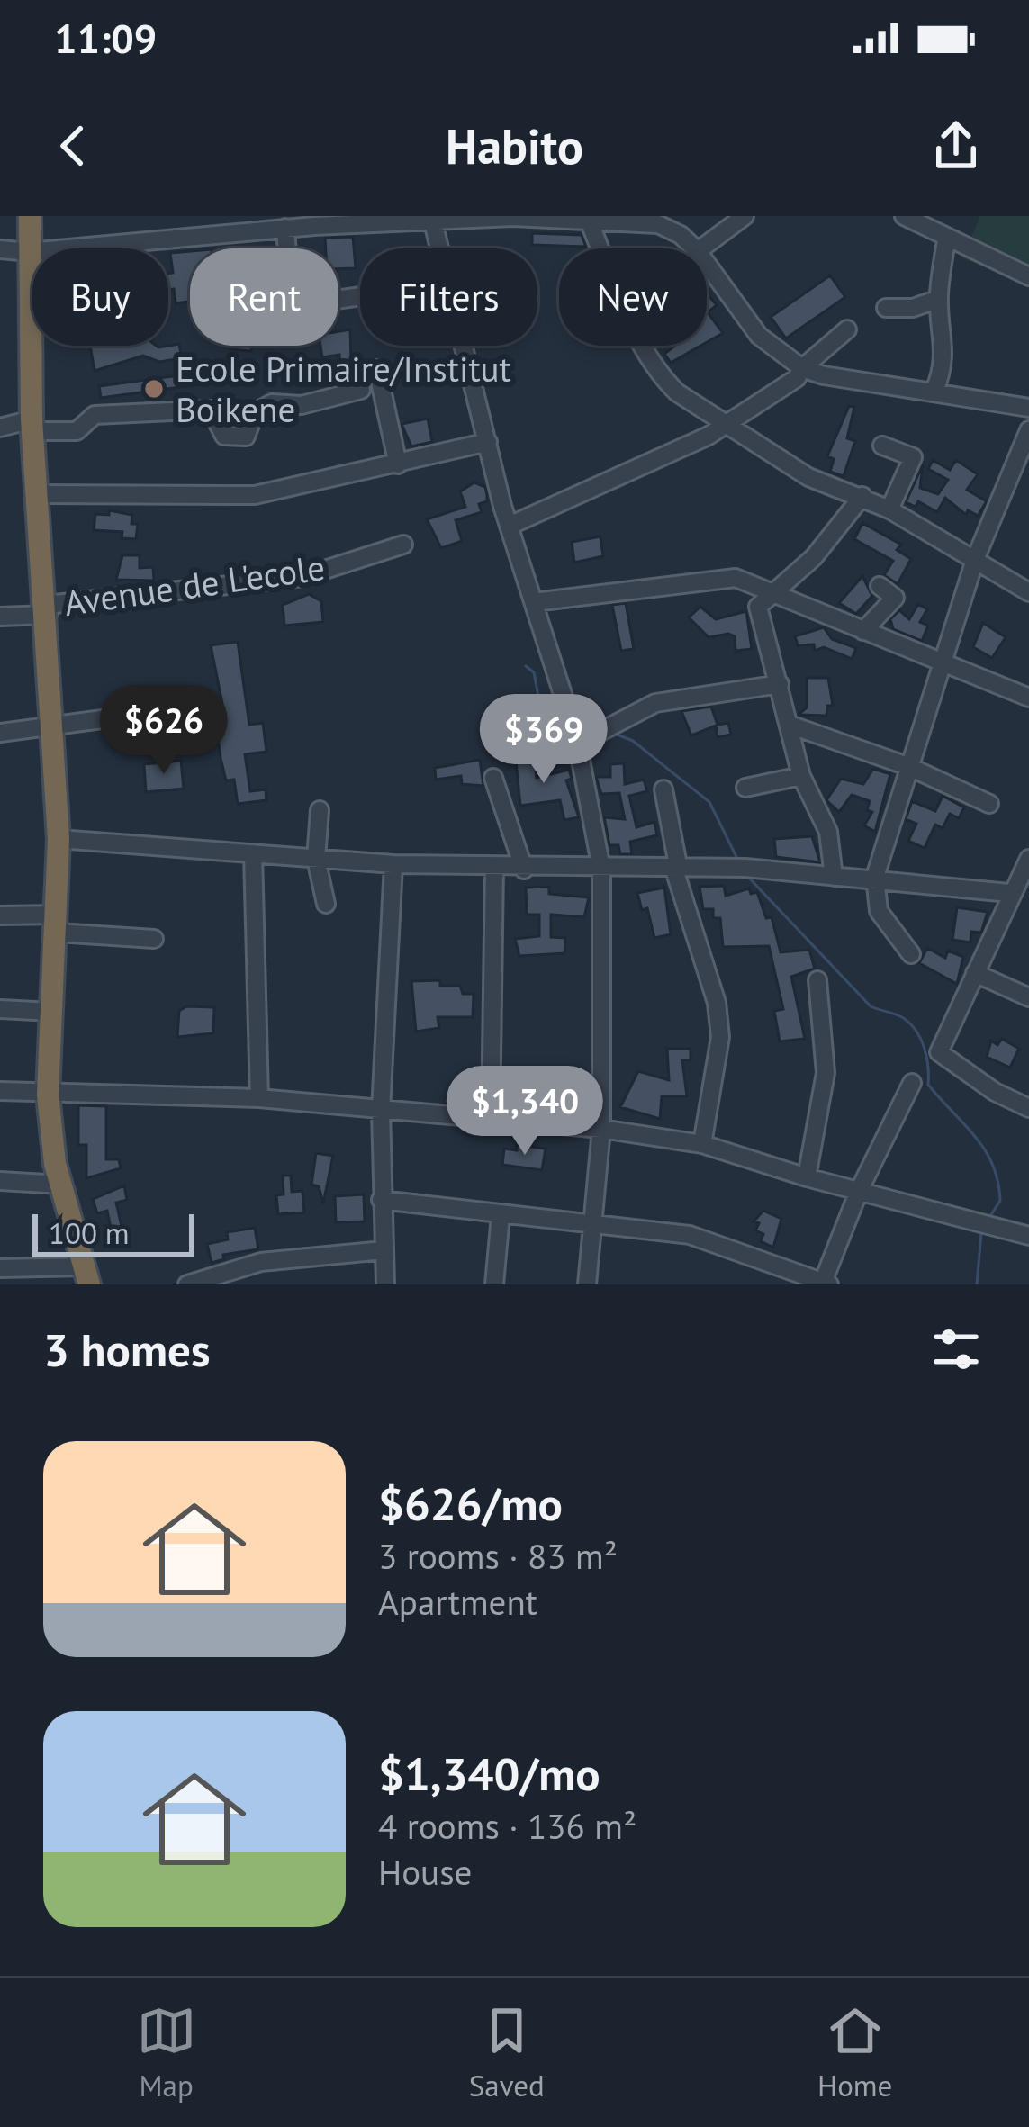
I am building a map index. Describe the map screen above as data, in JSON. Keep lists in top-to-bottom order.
{
  "streets": {
    "street": ["Avenue de L'ecole"]
  },
  "places": ["Ecole Primaire/Institut Boikene"],
  "scale_bar": "100 m",
  "page": {
    "status": "11:09",
    "header": "Habito",
    "chip": [
      "Buy",
      "Rent",
      "Filters",
      "New"
    ],
    "price": ["$626", "$369", "$1,340"],
    "scale": "100 m",
    "heading": "3 homes",
    "list": [
      {
        "name": "$626/mo",
        "note": "3 rooms · 83 m² · Apartment"
      },
      {
        "name": "$1,340/mo",
        "note": "4 rooms · 136 m² · House"
      }
    ],
    "tabs": ["Map", "Saved", "Home"]
  }
}
